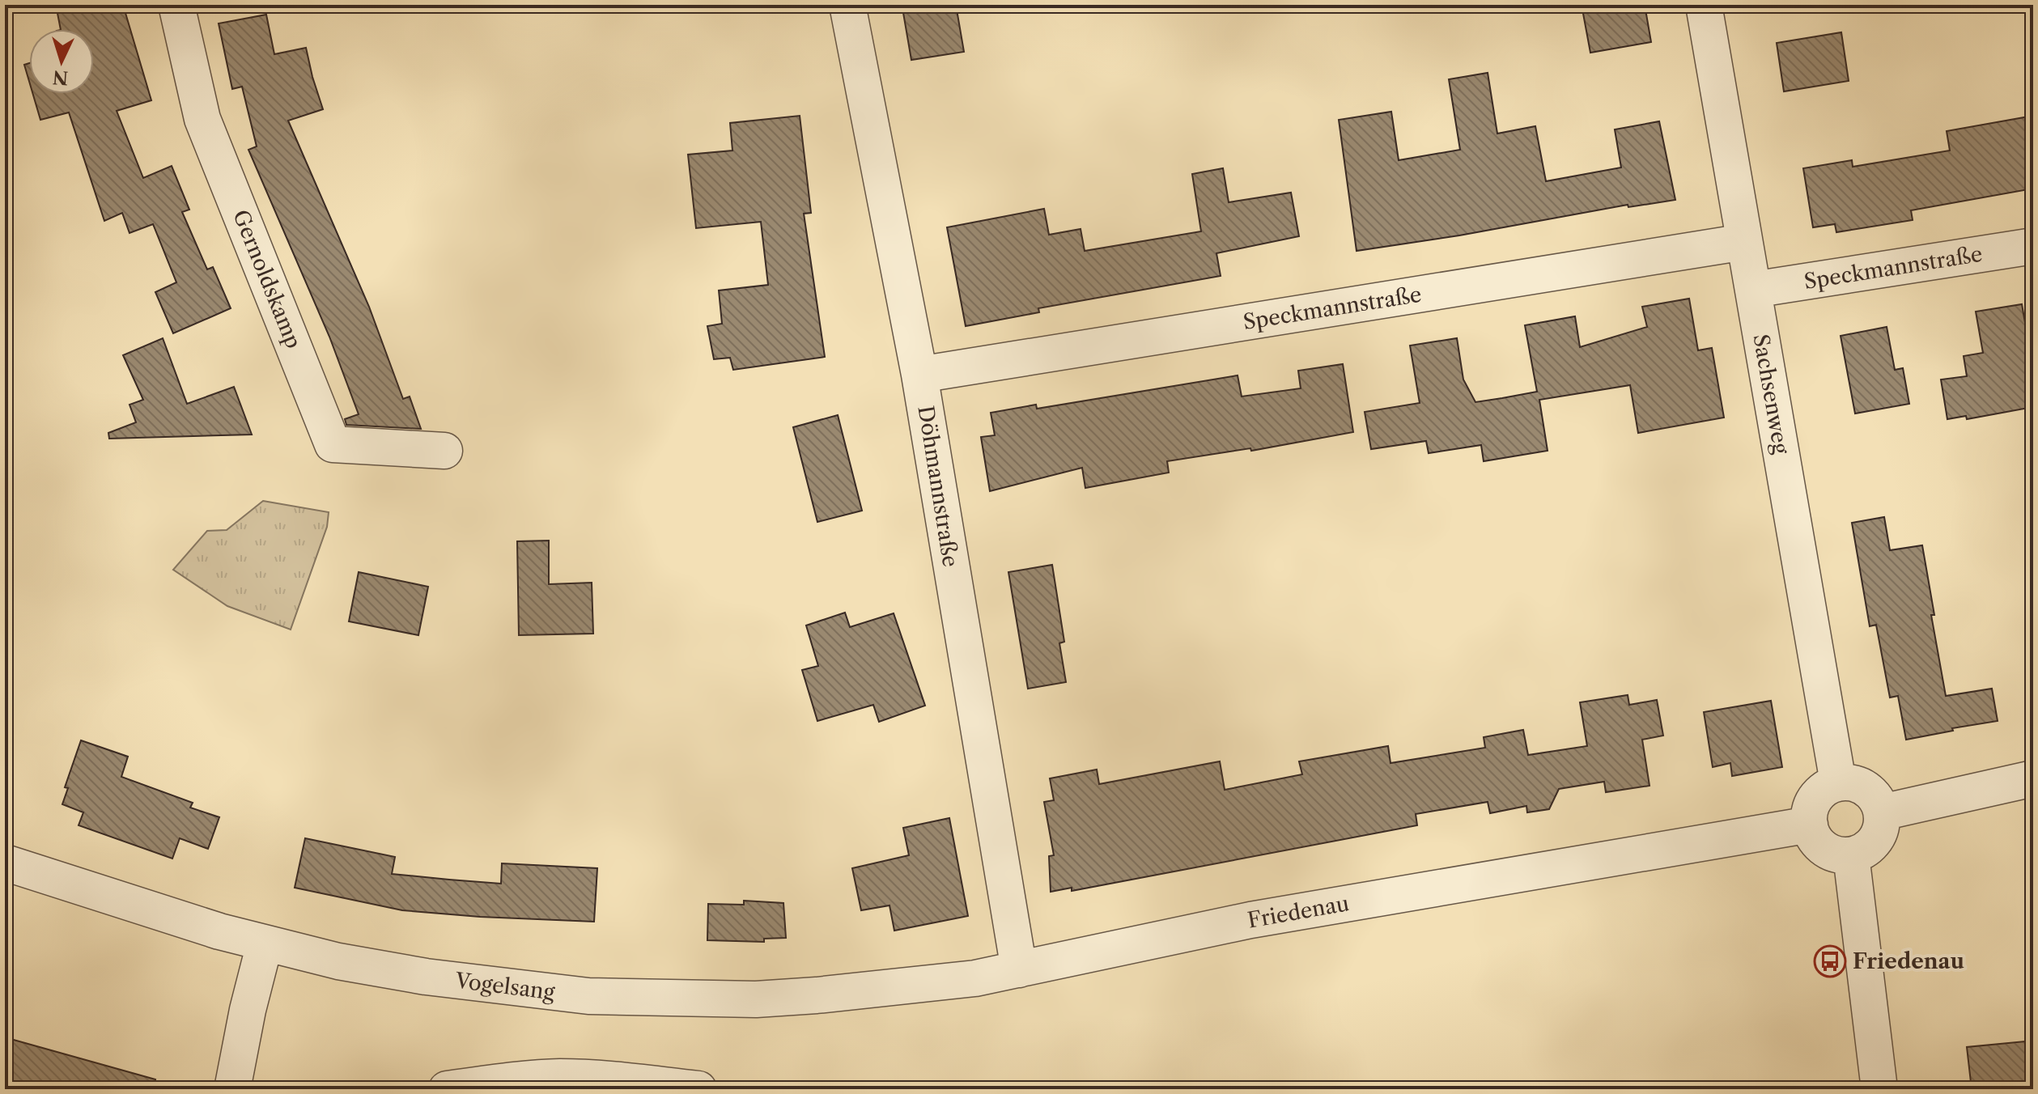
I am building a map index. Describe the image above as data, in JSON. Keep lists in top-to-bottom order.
{
  "streets": {
    "street": [
      "Speckmannstraße",
      "Gernoldskamp",
      "Sachsenweg",
      "Döhmannstraße",
      "Friedenau",
      "Vogelsang"
    ]
  },
  "crossings": [
    ["Speckmannstraße", "Sachsenweg"],
    ["Speckmannstraße", "Döhmannstraße"],
    ["Sachsenweg", "Friedenau"],
    ["Döhmannstraße", "Friedenau"],
    ["Döhmannstraße", "Vogelsang"],
    ["Friedenau", "Vogelsang"]
  ],
  "places": {
    "bus stop": ["Friedenau"]
  },
  "north": "bottom"
}
